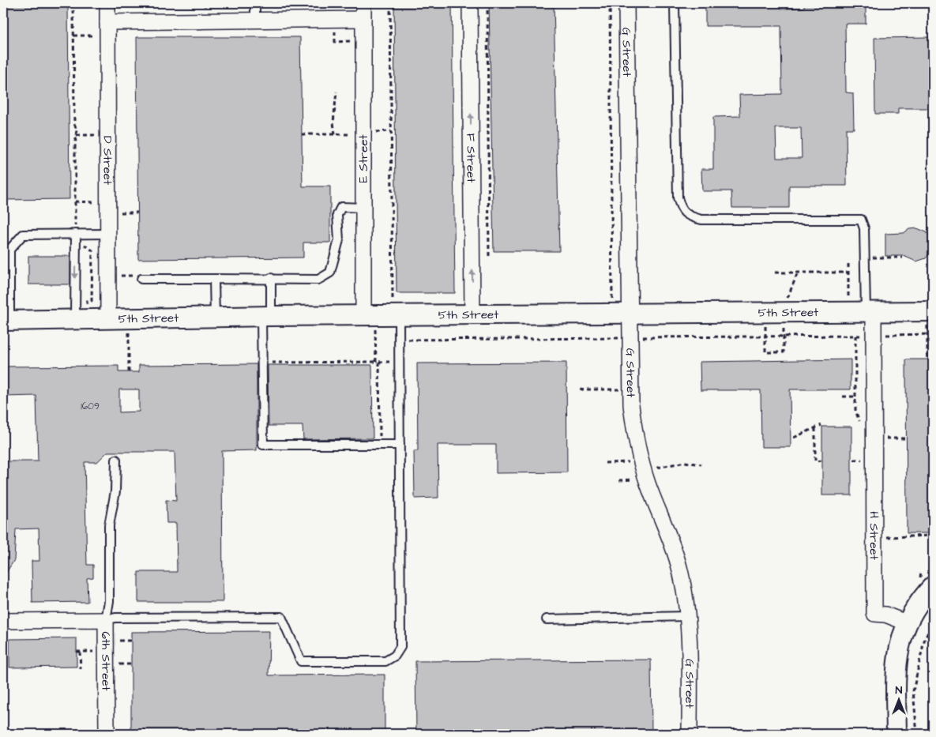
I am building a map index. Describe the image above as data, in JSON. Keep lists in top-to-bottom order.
{
  "streets": {
    "street": [
      "G Street",
      "E Street",
      "F Street",
      "D Street",
      "5th Street",
      "H Street",
      "6th Street"
    ]
  },
  "crossings": [
    ["G Street", "5th Street"],
    ["E Street", "5th Street"],
    ["F Street", "5th Street"],
    ["D Street", "5th Street"],
    ["5th Street", "H Street"]
  ],
  "one_way": ["F Street"],
  "house_numbers": ["1609"],
  "north": "top"
}
